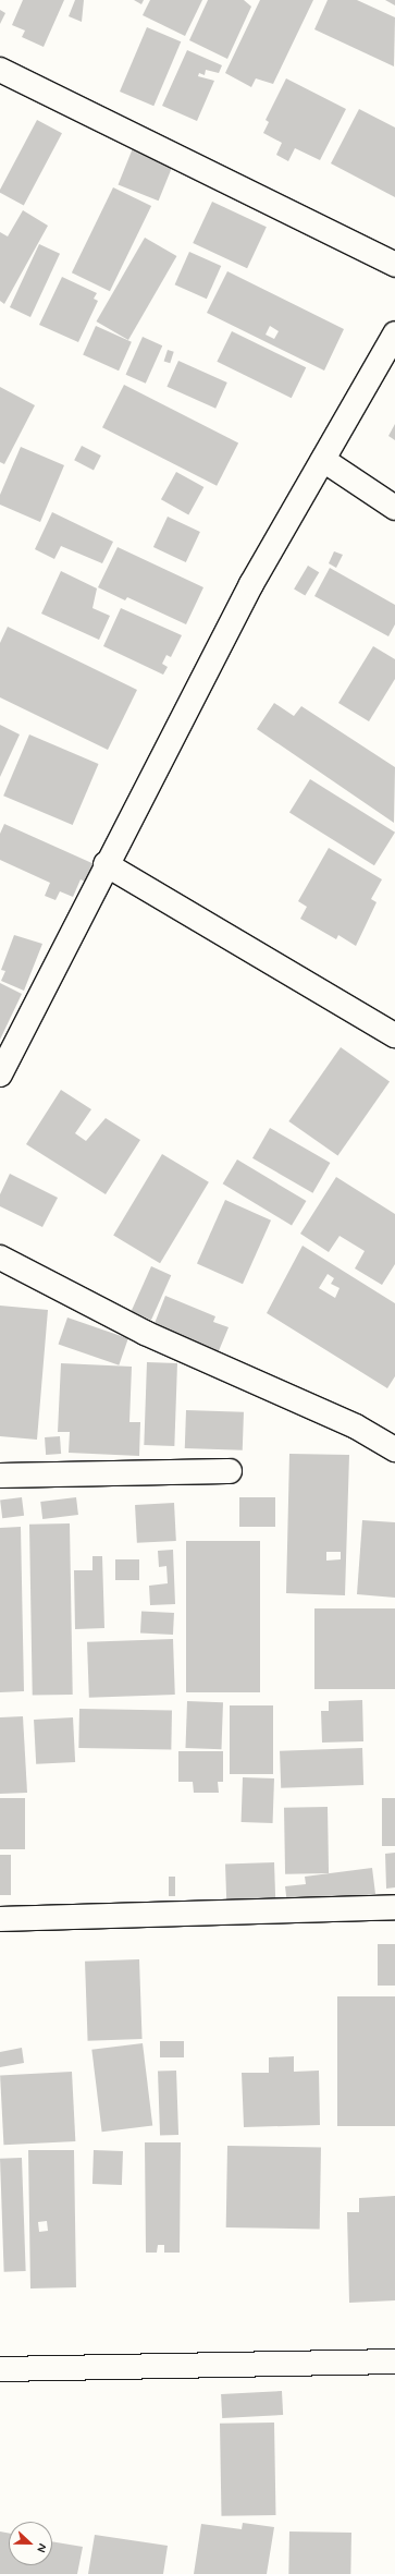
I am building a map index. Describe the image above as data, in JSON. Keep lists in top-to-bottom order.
{
  "north": "right"
}
